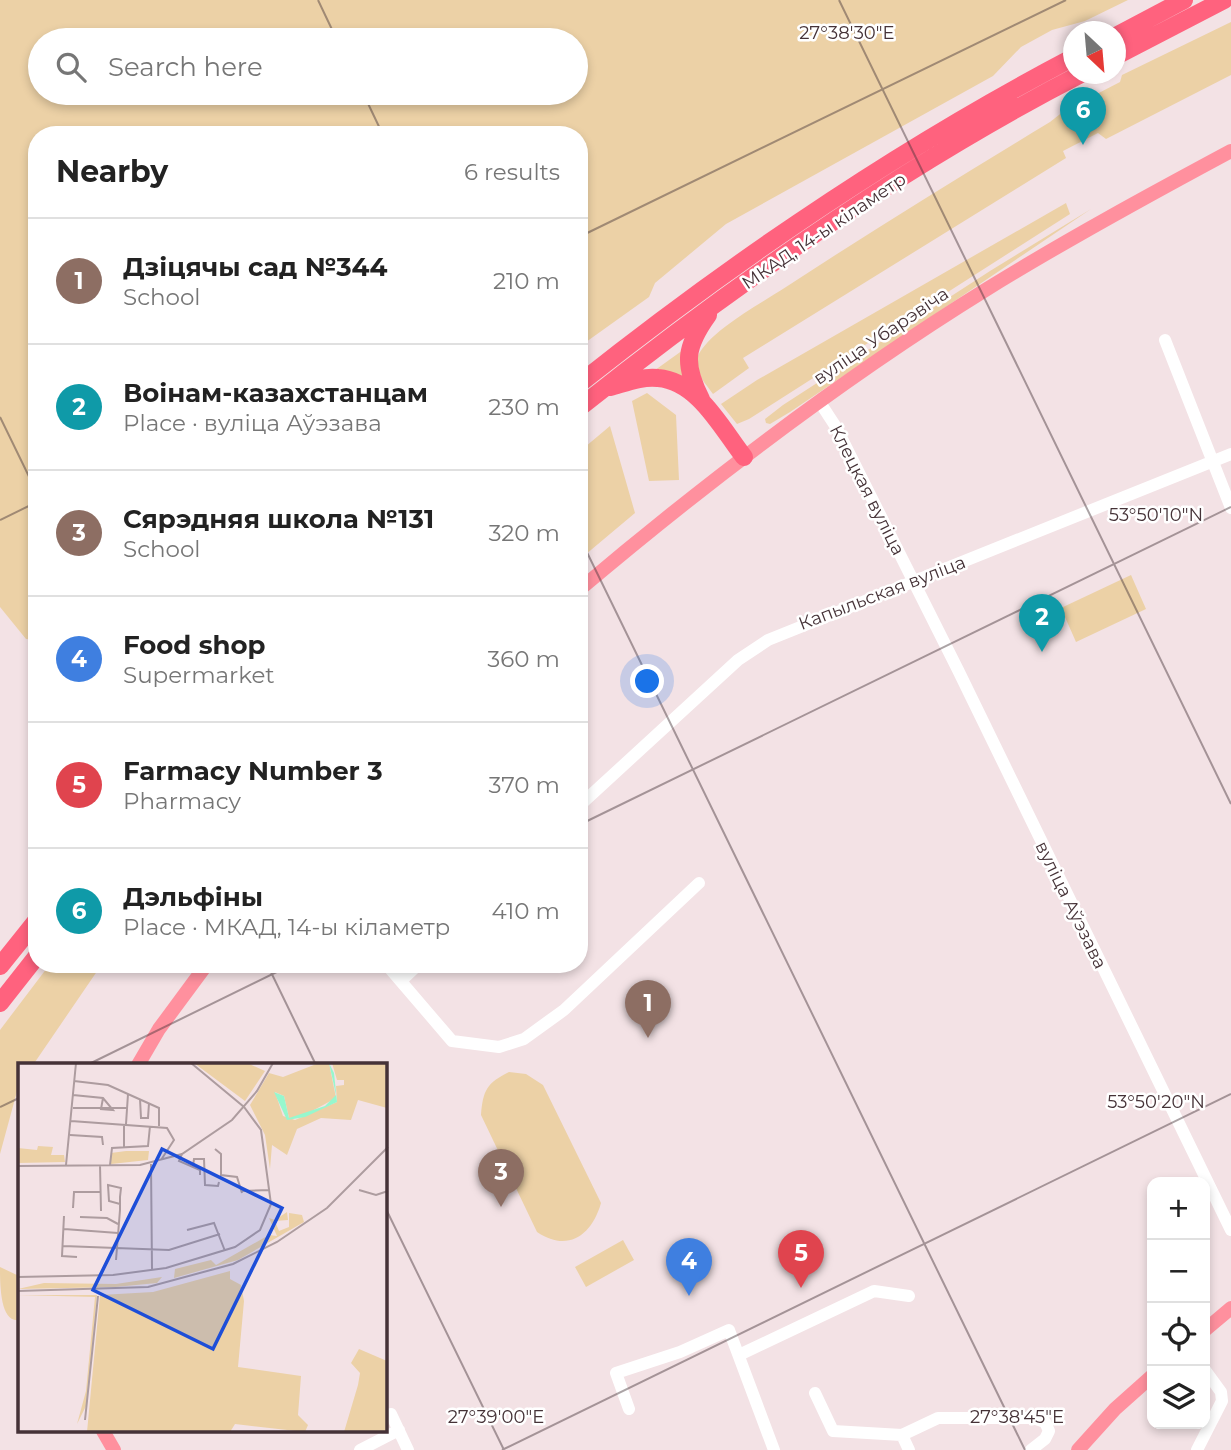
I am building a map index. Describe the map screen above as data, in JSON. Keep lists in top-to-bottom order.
{
  "streets": {
    "highway": ["МКАД, 14-ы кіламетр"],
    "main road": ["вуліца Убарэвіча"],
    "street": ["Клецкая вуліца", "Капыльская вуліца", "вуліца Аўэзава"]
  },
  "crossings": [
    ["вуліца Убарэвіча", "Клецкая вуліца"],
    ["Клецкая вуліца", "Капыльская вуліца"],
    ["Клецкая вуліца", "вуліца Аўэзава"],
    ["Капыльская вуліца", "вуліца Аўэзава"]
  ],
  "north": "bottom right",
  "page": {
    "search": "Search here",
    "pins": [
      "6",
      "2",
      "1",
      "3",
      "5",
      "4"
    ],
    "heading": ["Nearby", "6 results"],
    "list": [
      {
        "mark": "1",
        "name": "Дзіцячы сад №344",
        "note": "School",
        "value": "210 m"
      },
      {
        "mark": "2",
        "name": "Воінам-казахстанцам",
        "note": "Place · вуліца Аўэзава",
        "value": "230 m"
      },
      {
        "mark": "3",
        "name": "Сярэдняя школа №131",
        "note": "School",
        "value": "320 m"
      },
      {
        "mark": "4",
        "name": "Food shop",
        "note": "Supermarket",
        "value": "360 m"
      },
      {
        "mark": "5",
        "name": "Farmacy Number 3",
        "note": "Pharmacy",
        "value": "370 m"
      },
      {
        "mark": "6",
        "name": "Дэльфіны",
        "note": "Place · МКАД, 14-ы кіламетр",
        "value": "410 m"
      }
    ],
    "map_buttons": ["+", "−"]
  },
  "coordinates": [
    "27°38'30\"E",
    "53°50'10\"N",
    "53°50'20\"N",
    "27°39'00\"E",
    "27°38'45\"E"
  ]
}
